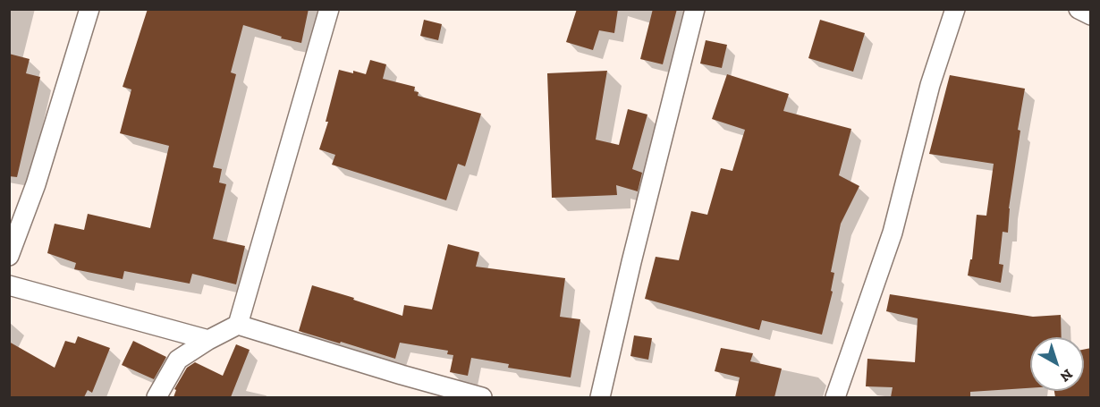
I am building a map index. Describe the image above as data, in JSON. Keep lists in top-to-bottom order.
{
  "north": "bottom right"
}
